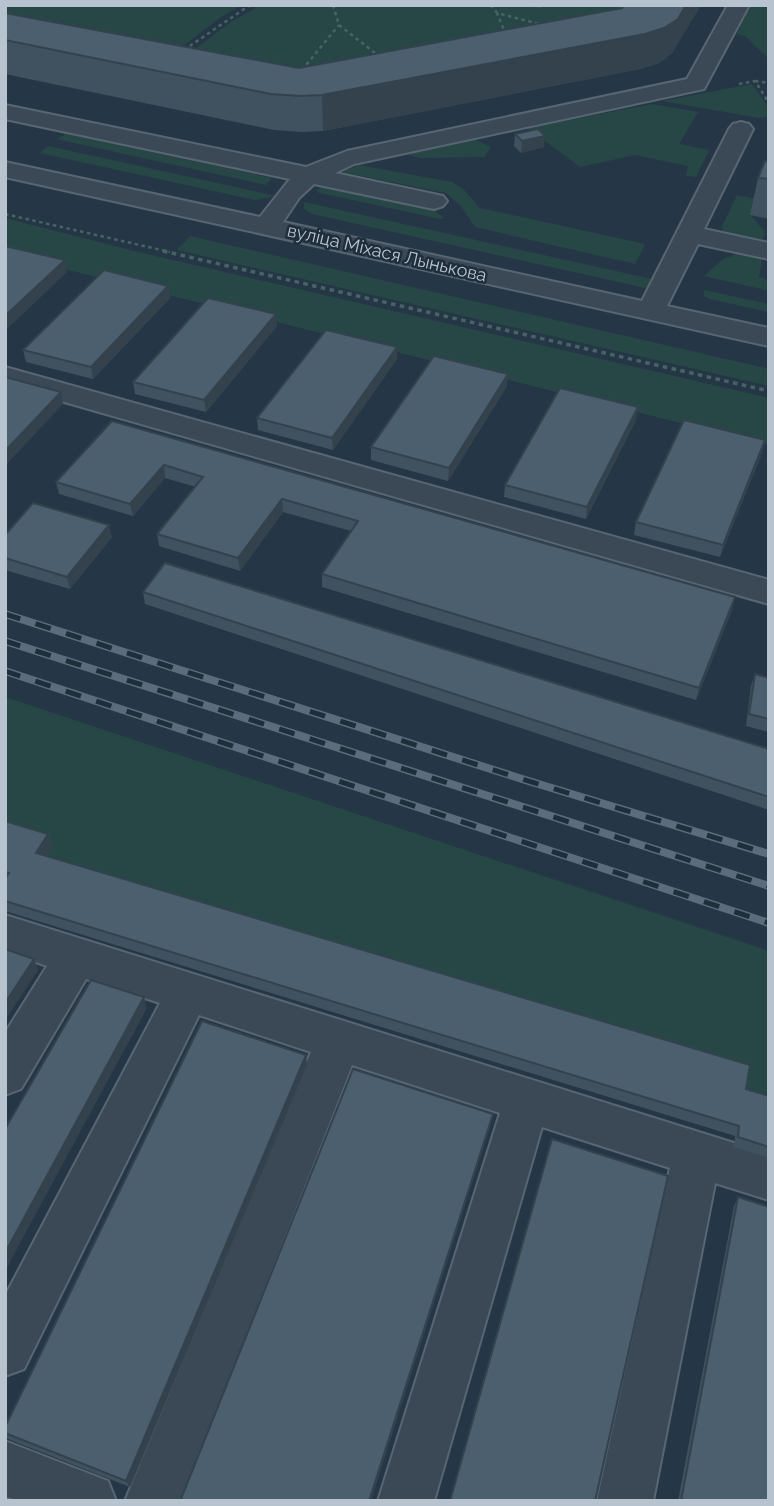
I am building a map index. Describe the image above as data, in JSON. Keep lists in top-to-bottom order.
{
  "streets": {
    "street": ["вуліца Міхася Лынькова"]
  }
}
